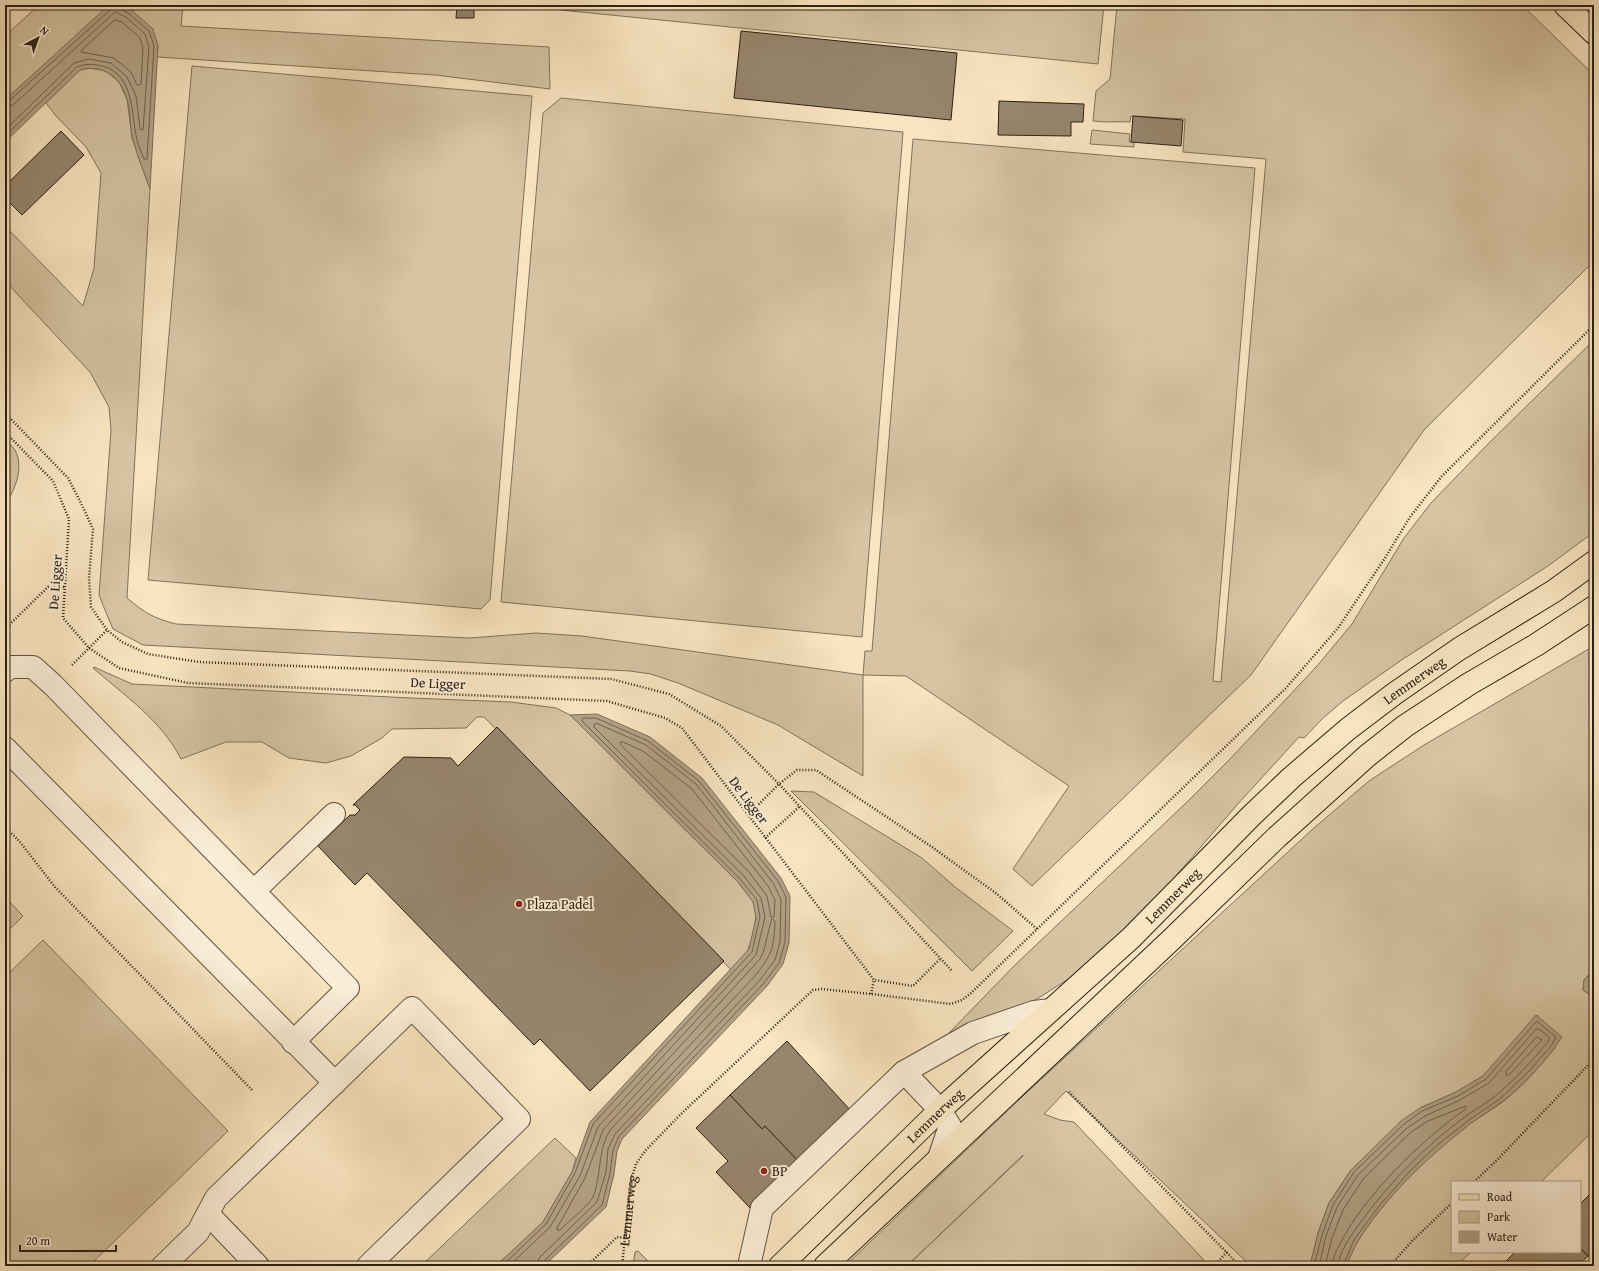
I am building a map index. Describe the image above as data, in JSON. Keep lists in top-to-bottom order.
{
  "streets": {
    "main road": ["Lemmerweg"],
    "path": ["De Ligger"]
  },
  "places": ["Plaza Padel", "BP"],
  "legend": ["Road", "Park", "Water"],
  "scale_bar": "20 m",
  "north": "top right"
}
